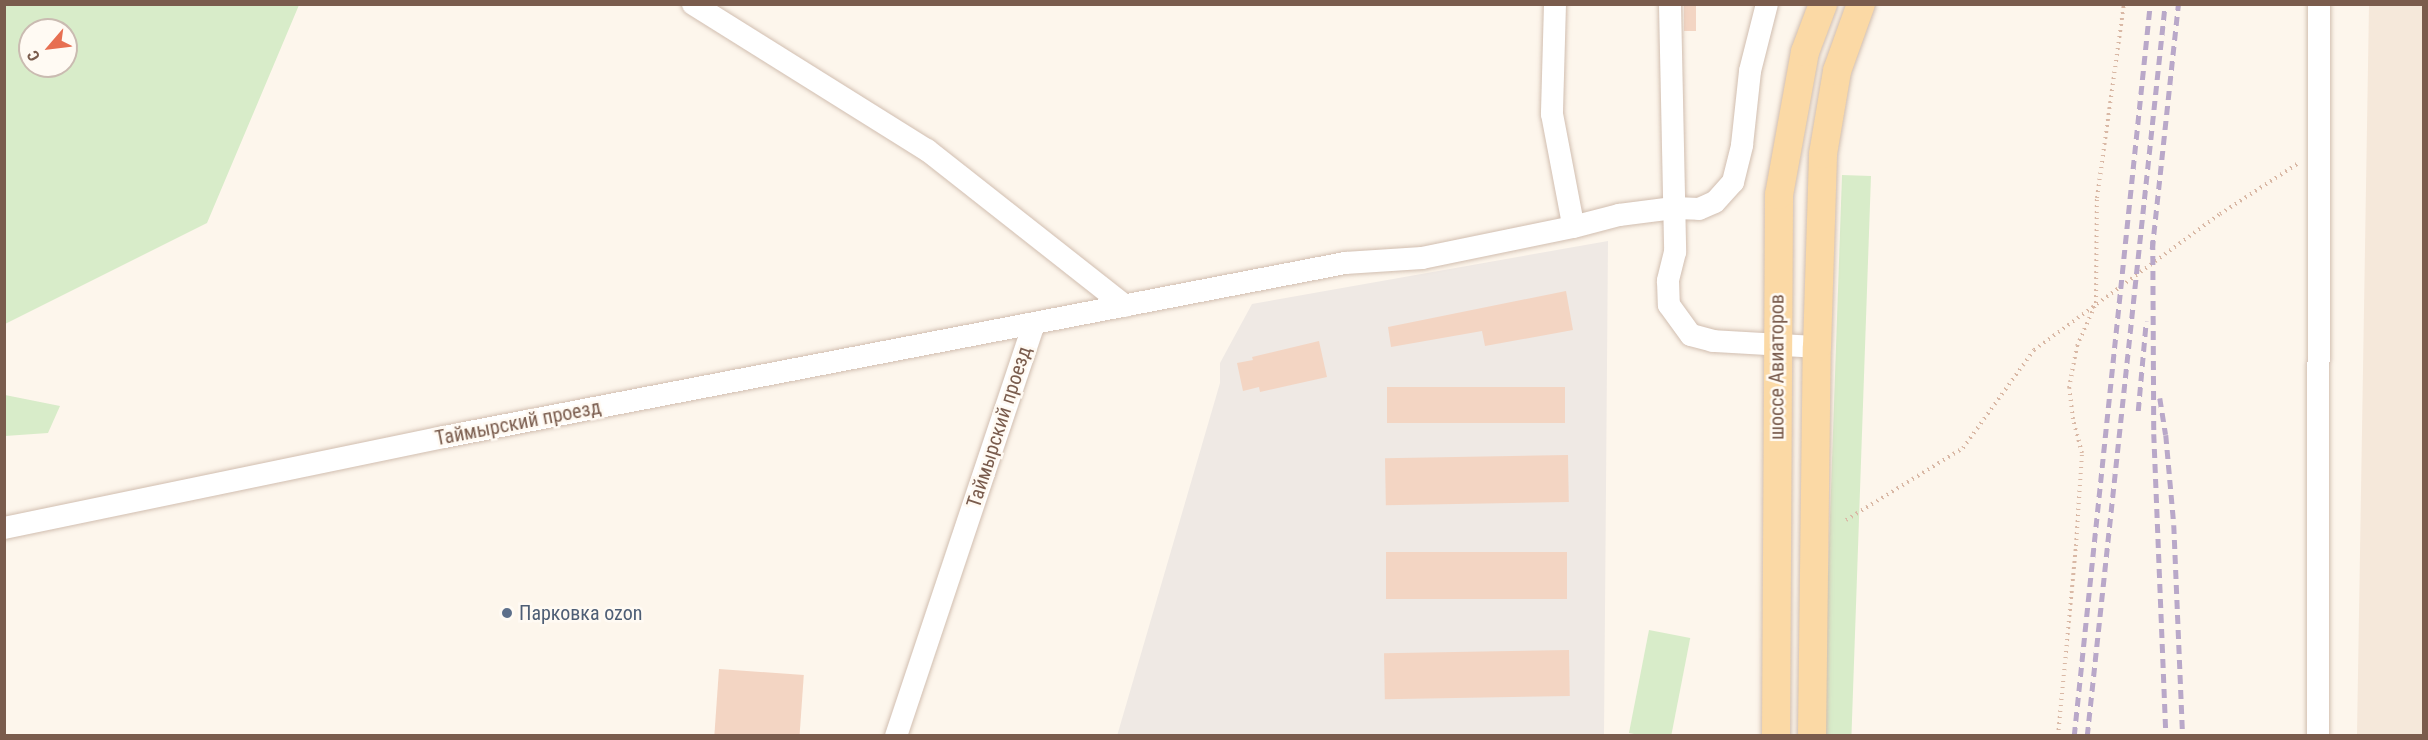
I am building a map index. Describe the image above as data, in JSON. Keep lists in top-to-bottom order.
{
  "streets": {
    "main road": ["шоссе Авиаторов"],
    "street": ["Таймырский проезд"]
  },
  "places": ["Парковка ozon"],
  "north": "bottom left"
}
